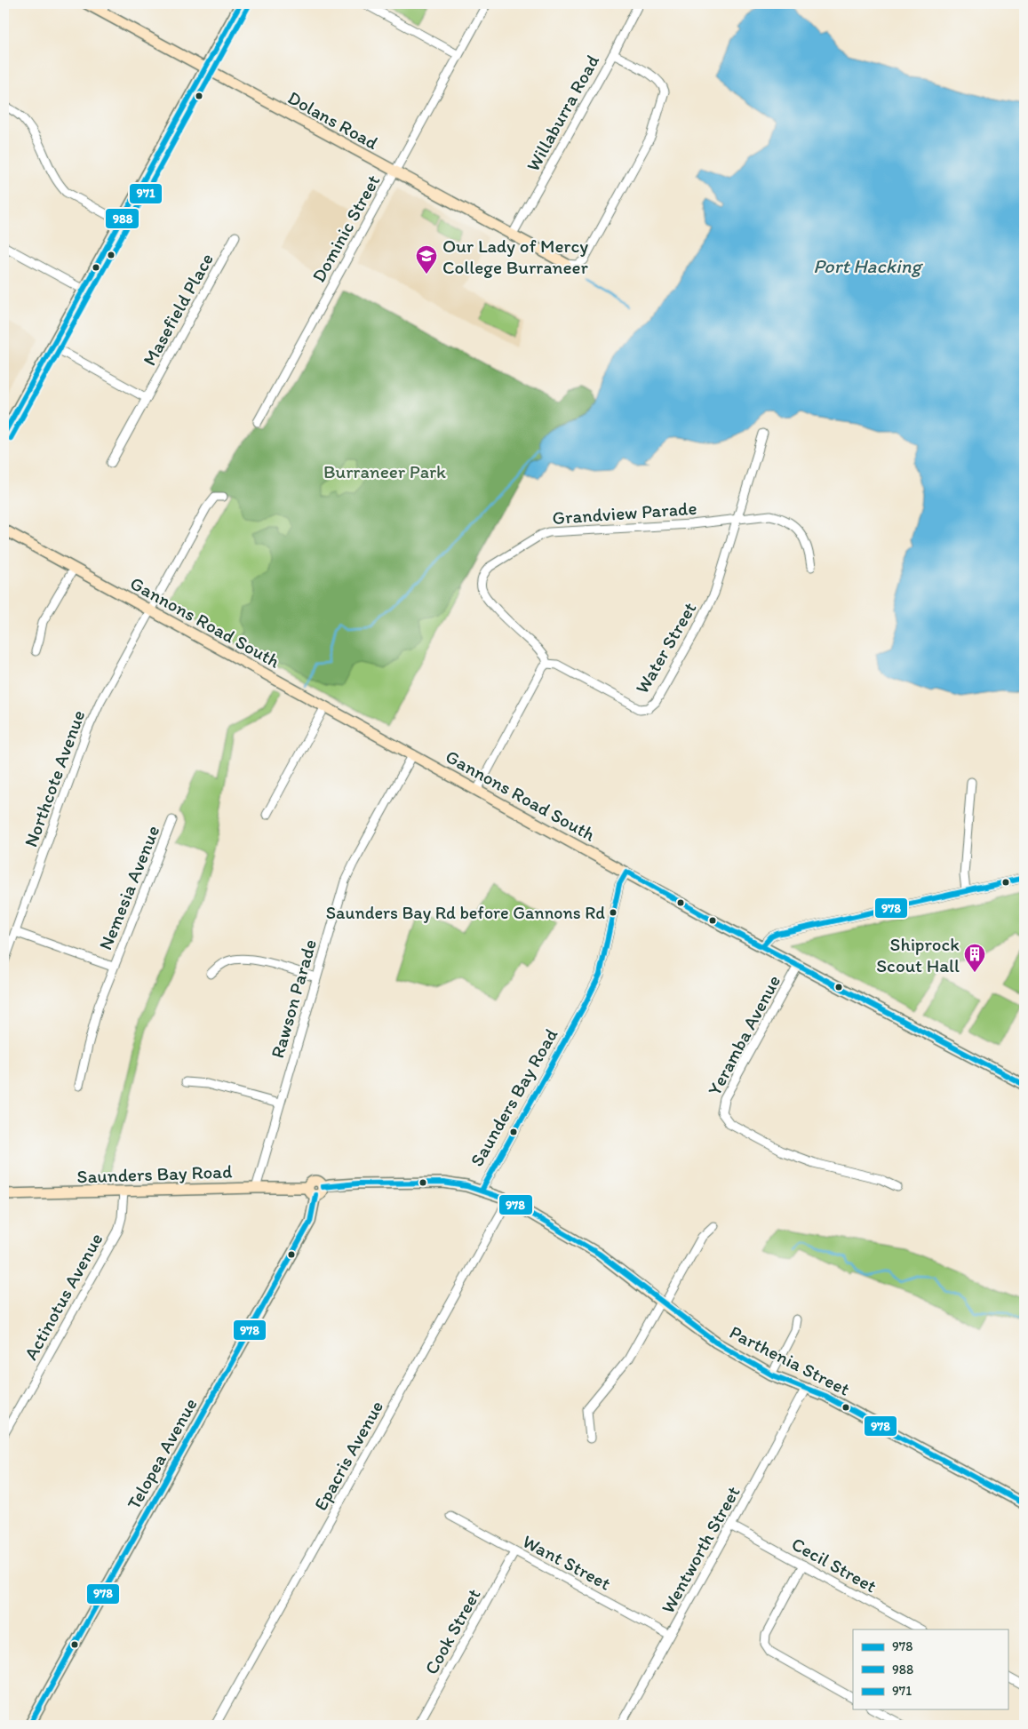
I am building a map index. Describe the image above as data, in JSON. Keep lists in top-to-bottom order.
{
  "streets": {
    "street": [
      "Willaburra Road",
      "Dolans Road",
      "Dominic Street",
      "Masefield Place",
      "Grandview Parade",
      "Gannons Road South",
      "Water Street",
      "Northcote Avenue",
      "Nemesia Avenue",
      "Rawson Parade",
      "Yeramba Avenue",
      "Saunders Bay Road",
      "Actinotus Avenue",
      "Parthenia Street",
      "Telopea Avenue",
      "Epacris Avenue",
      "Wentworth Street",
      "Want Street",
      "Cecil Street",
      "Cook Street"
    ]
  },
  "crossings": [
    ["Willaburra Road", "Dolans Road"],
    ["Dolans Road", "Dominic Street"],
    ["Grandview Parade", "Water Street"],
    ["Gannons Road South", "Northcote Avenue"],
    ["Gannons Road South", "Rawson Parade"],
    ["Gannons Road South", "Yeramba Avenue"],
    ["Gannons Road South", "Saunders Bay Road"],
    ["Northcote Avenue", "Nemesia Avenue"],
    ["Rawson Parade", "Saunders Bay Road"],
    ["Saunders Bay Road", "Actinotus Avenue"],
    ["Saunders Bay Road", "Parthenia Street"],
    ["Saunders Bay Road", "Telopea Avenue"],
    ["Parthenia Street", "Epacris Avenue"],
    ["Parthenia Street", "Wentworth Street"],
    ["Wentworth Street", "Want Street"],
    ["Wentworth Street", "Cecil Street"],
    ["Want Street", "Cook Street"]
  ],
  "water": ["Port Hacking"],
  "parks": ["Burraneer Park"],
  "places": {
    "school or university": ["Our Lady of Mercy College Burraneer"],
    "other": ["Saunders Bay Rd before Gannons Rd"],
    "building": ["Shiprock Scout Hall"]
  },
  "lines": ["transit line 988", "transit line 971", "transit line 978"],
  "legend": ["978", "988", "971"]
}
